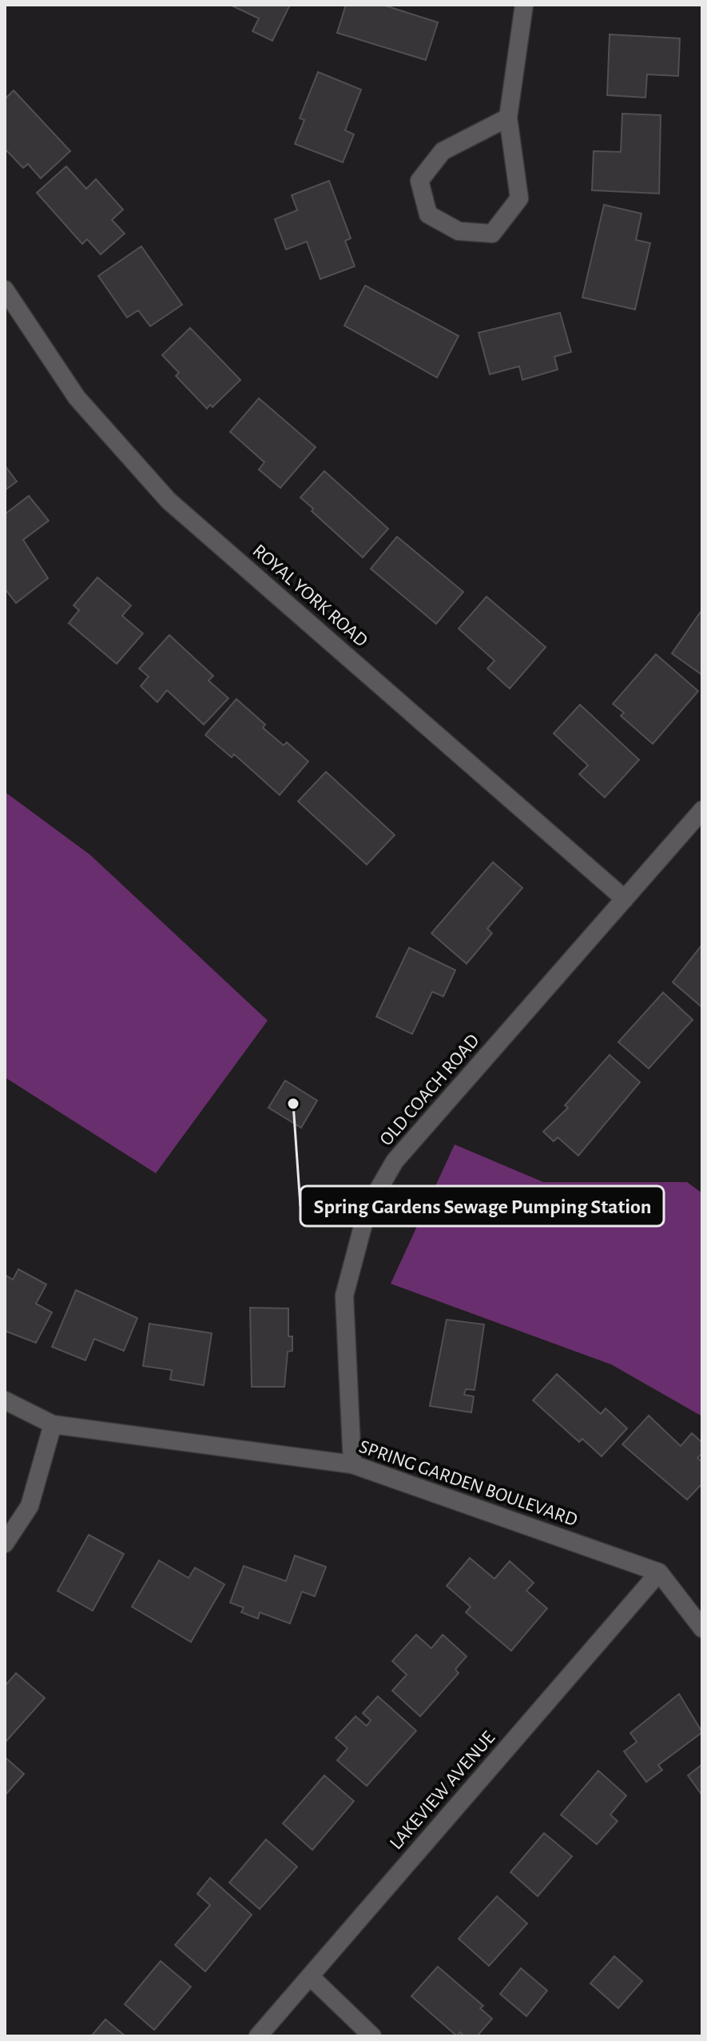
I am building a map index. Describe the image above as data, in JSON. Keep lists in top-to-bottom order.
{
  "streets": {
    "street": [
      "ROYAL YORK ROAD",
      "OLD COACH ROAD",
      "SPRING GARDEN BOULEVARD",
      "LAKEVIEW AVENUE"
    ]
  },
  "crossings": [
    ["ROYAL YORK ROAD", "OLD COACH ROAD"],
    ["OLD COACH ROAD", "SPRING GARDEN BOULEVARD"],
    ["SPRING GARDEN BOULEVARD", "LAKEVIEW AVENUE"]
  ],
  "places": ["Spring Gardens Sewage Pumping Station"]
}
